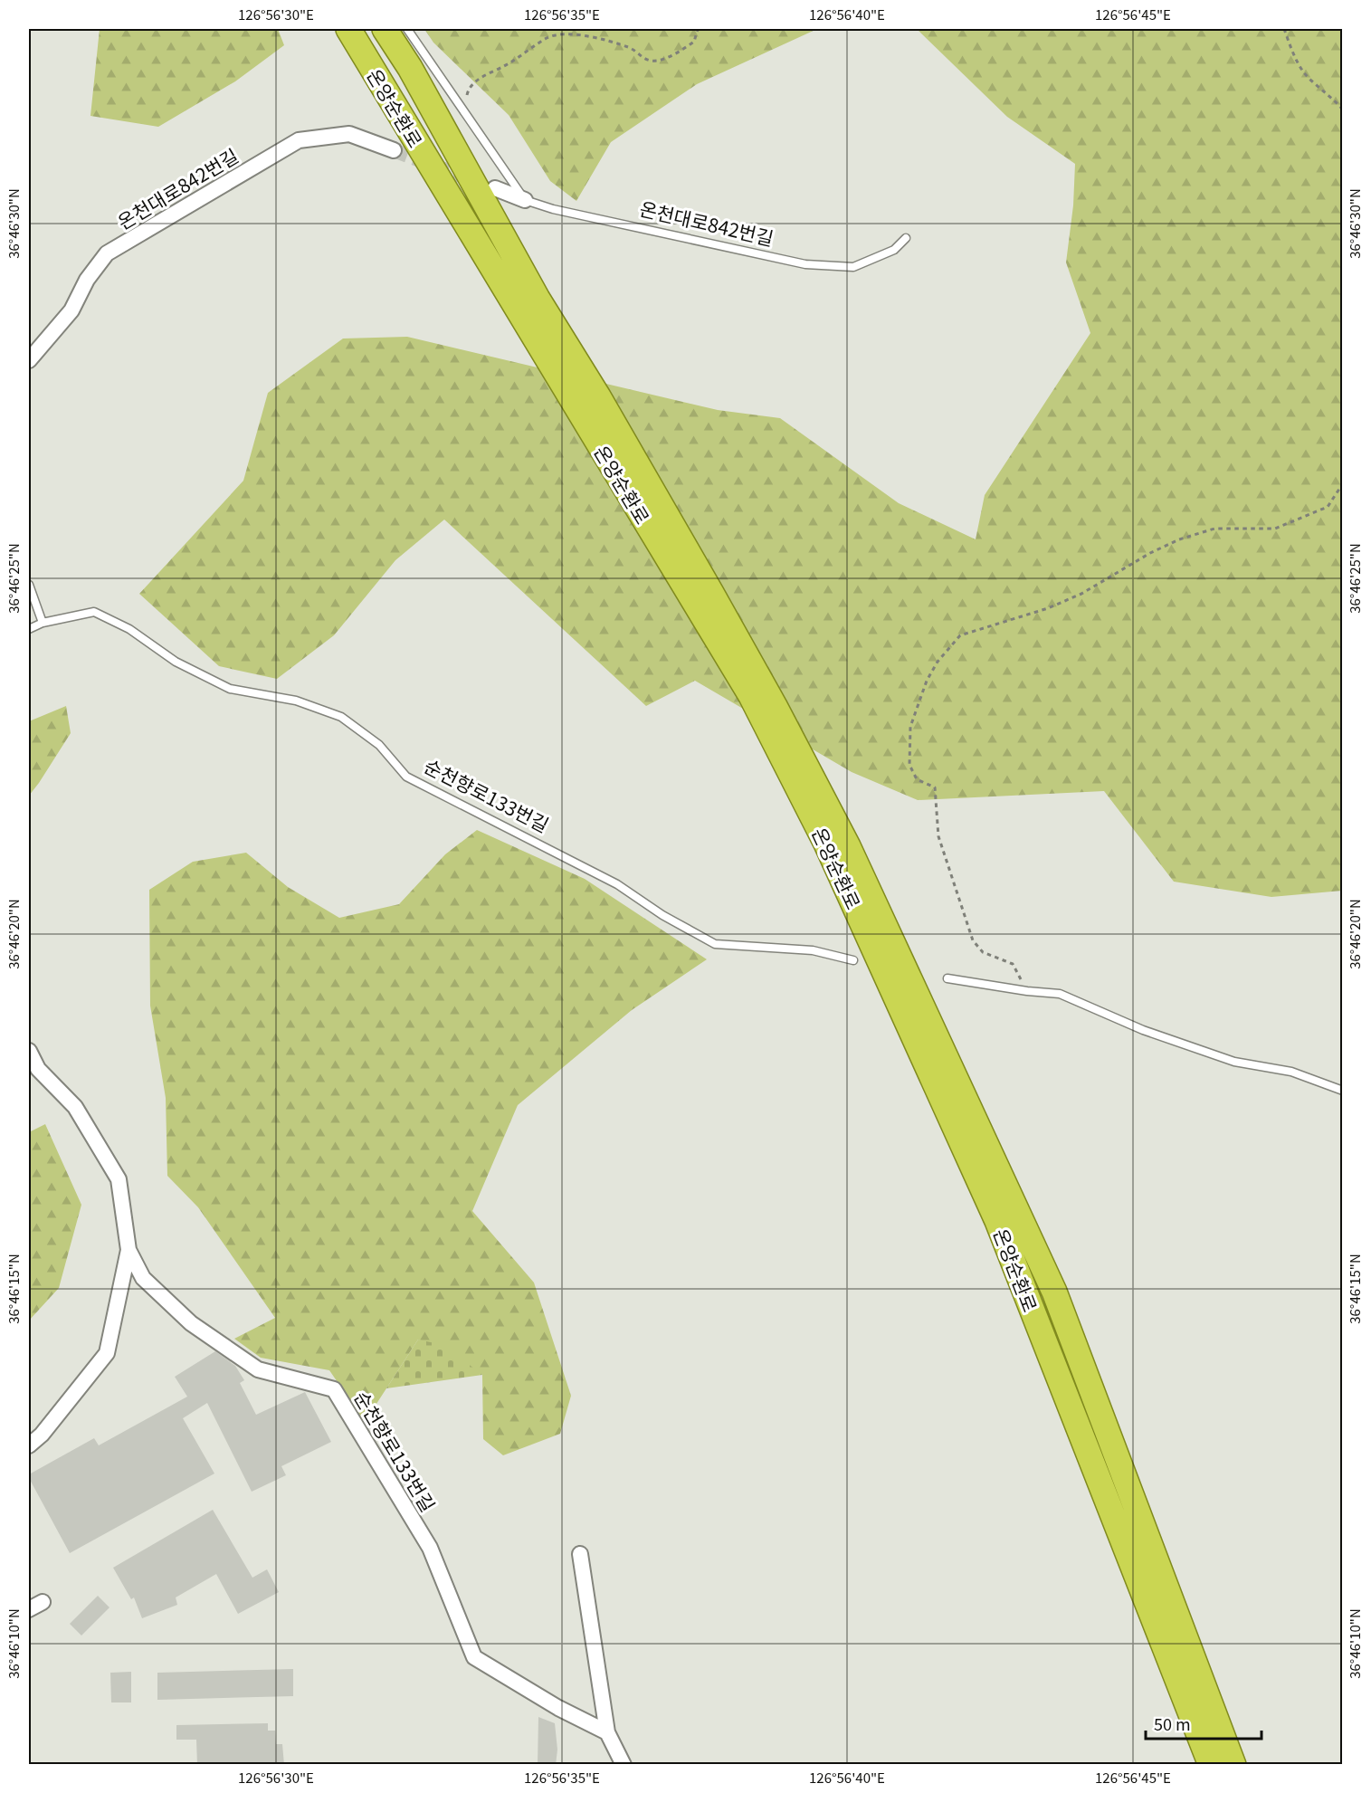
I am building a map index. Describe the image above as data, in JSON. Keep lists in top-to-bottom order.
{
  "streets": {
    "highway": ["온양순환로"],
    "street": ["온천대로842번길", "순천향로133번길"]
  },
  "scale_bar": "50 m",
  "coordinates": [
    "126°56'30\"E",
    "126°56'35\"E",
    "126°56'40\"E",
    "126°56'45\"E",
    "36°46'30\"N",
    "36°46'25\"N",
    "36°46'20\"N",
    "36°46'15\"N",
    "36°46'10\"N"
  ]
}
